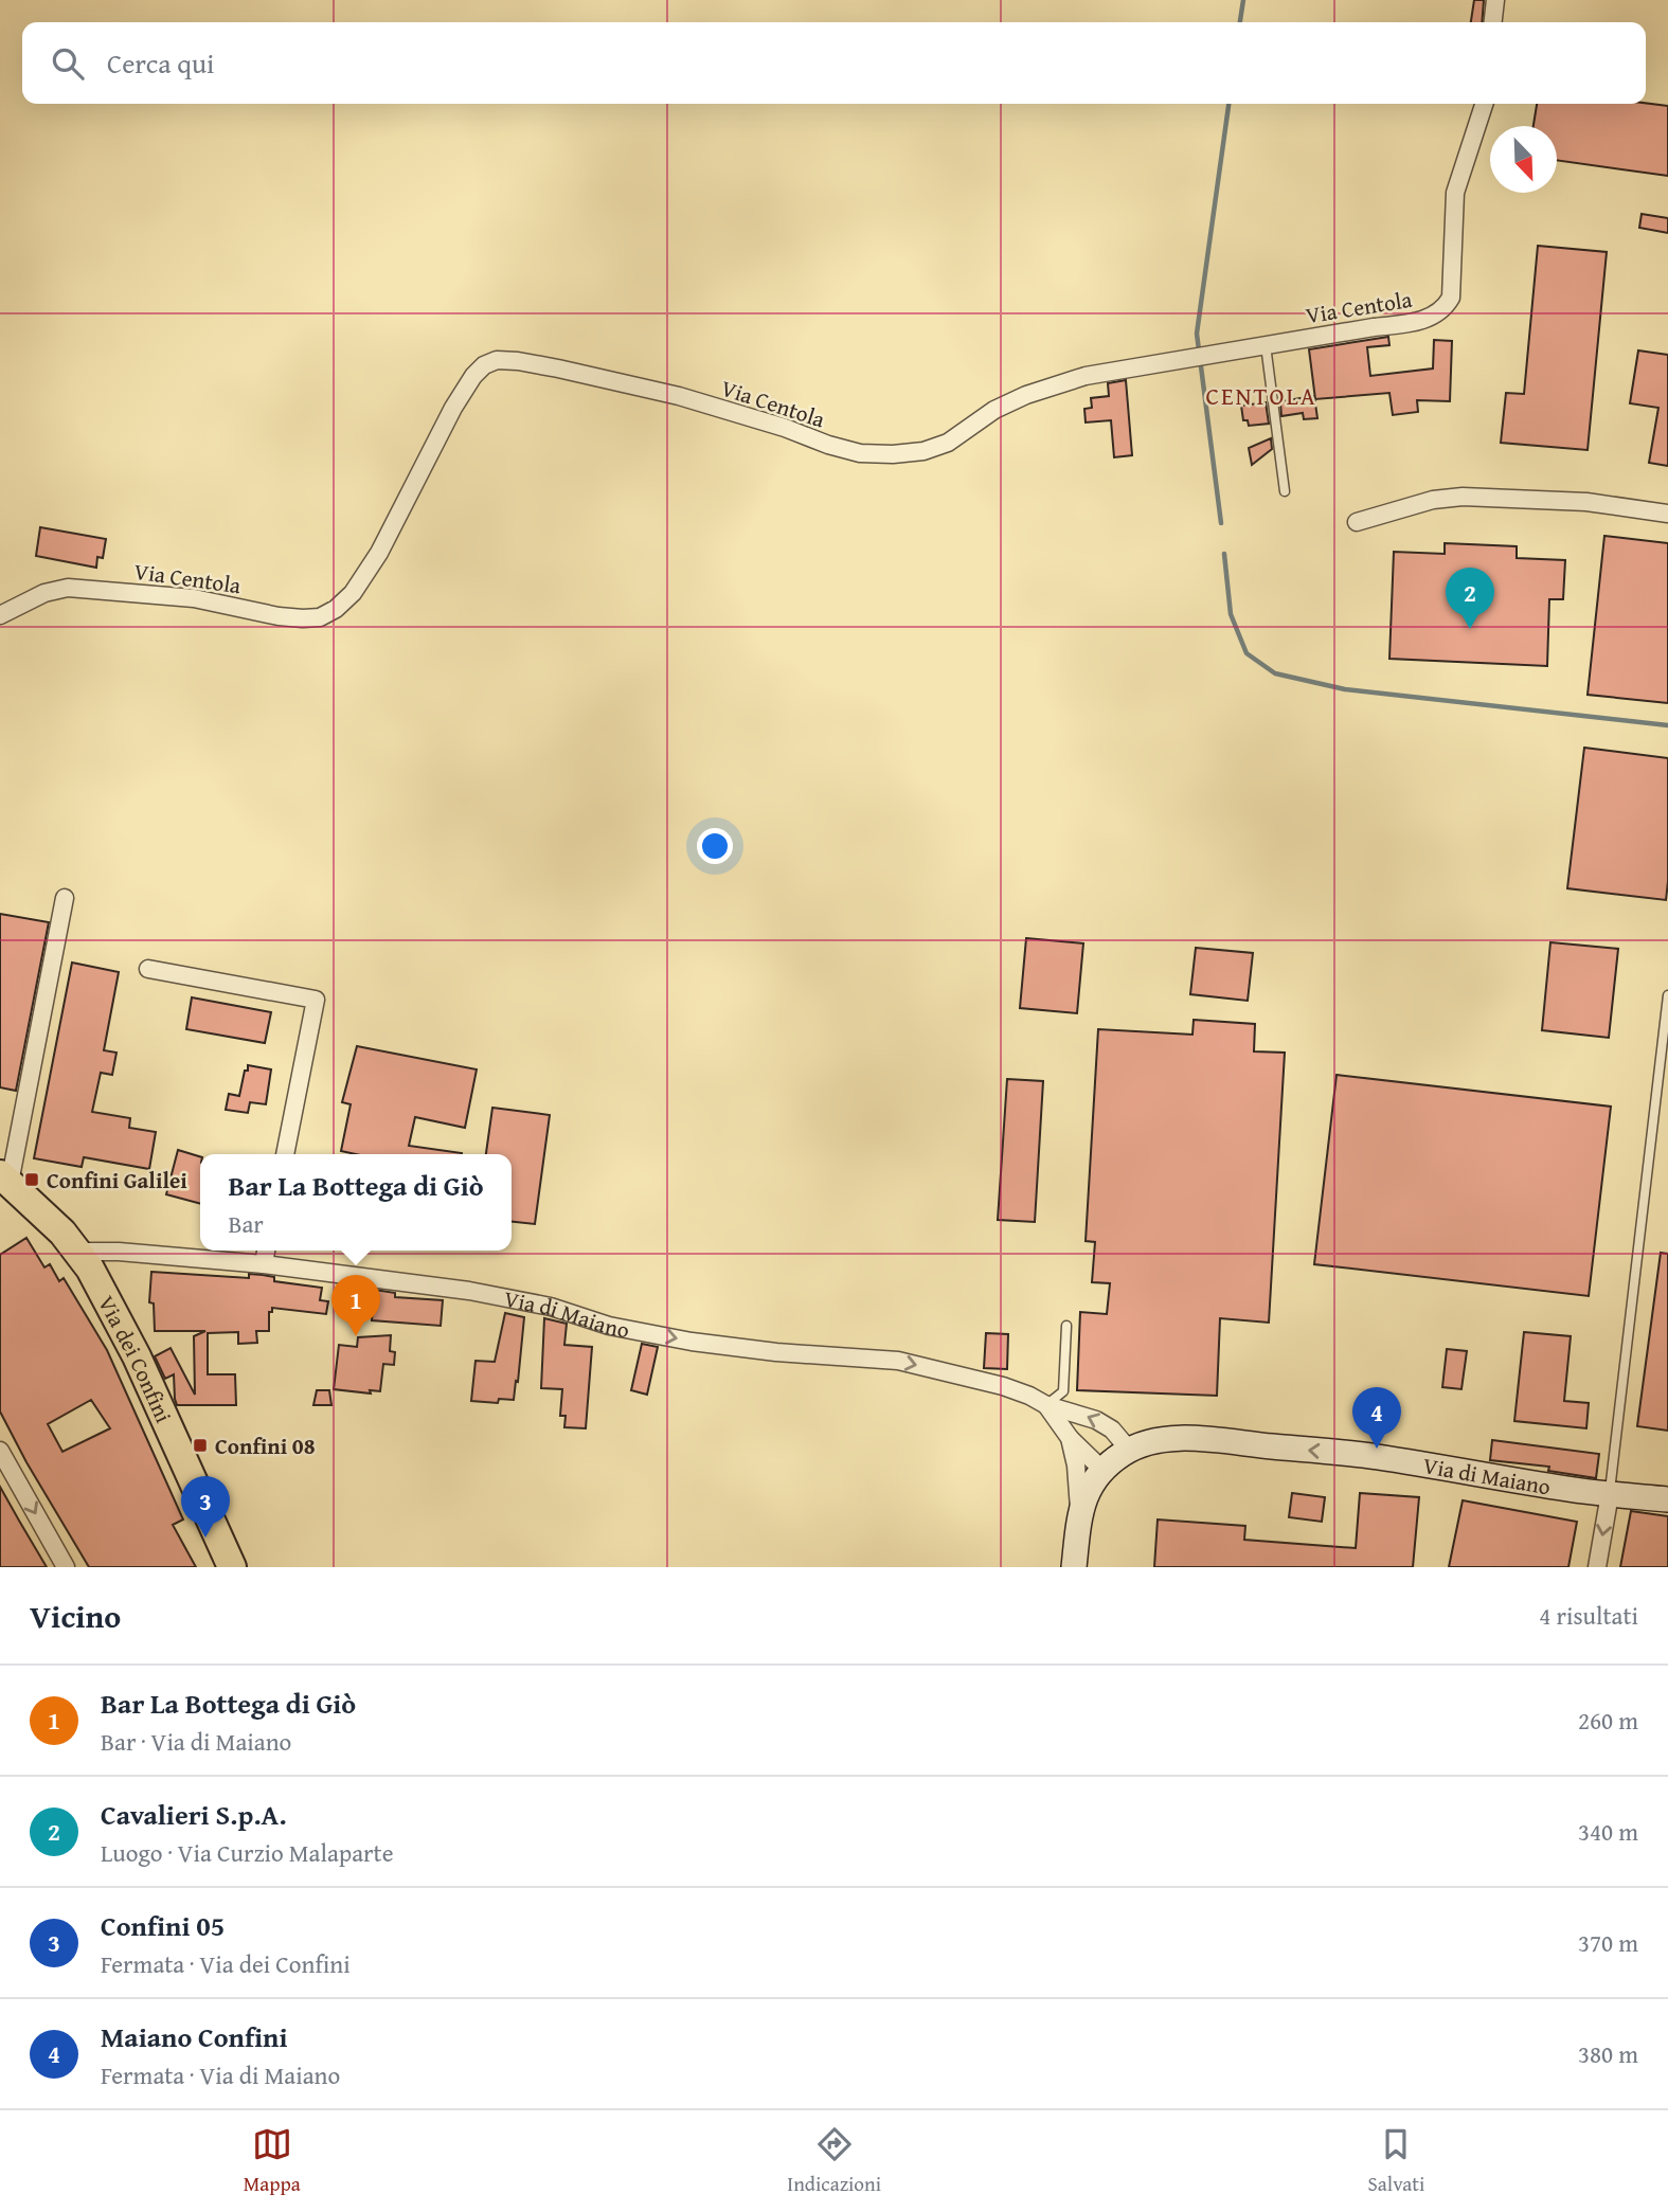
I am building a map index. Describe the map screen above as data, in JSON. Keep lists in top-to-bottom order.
{
  "streets": {
    "main road": ["Via dei Confini"],
    "street": ["Via Centola", "Via di Maiano"]
  },
  "crossings": [
    ["Via di Maiano", "Via dei Confini"]
  ],
  "districts": ["CENTOLA"],
  "places": {
    "transit": ["Confini Galilei", "Confini 08"]
  },
  "north": "bottom right",
  "page": {
    "search": "Cerca qui",
    "pins": [
      "2",
      "1",
      "4",
      "3"
    ],
    "popup": ["Bar La Bottega di Giò", "Bar"],
    "heading": ["Vicino", "4 risultati"],
    "list": [
      {
        "mark": "1",
        "name": "Bar La Bottega di Giò",
        "note": "Bar · Via di Maiano",
        "value": "260 m"
      },
      {
        "mark": "2",
        "name": "Cavalieri S.p.A.",
        "note": "Luogo · Via Curzio Malaparte",
        "value": "340 m"
      },
      {
        "mark": "3",
        "name": "Confini 05",
        "note": "Fermata · Via dei Confini",
        "value": "370 m"
      },
      {
        "mark": "4",
        "name": "Maiano Confini",
        "note": "Fermata · Via di Maiano",
        "value": "380 m"
      }
    ],
    "nav": ["Mappa", "Indicazioni", "Salvati"]
  }
}
